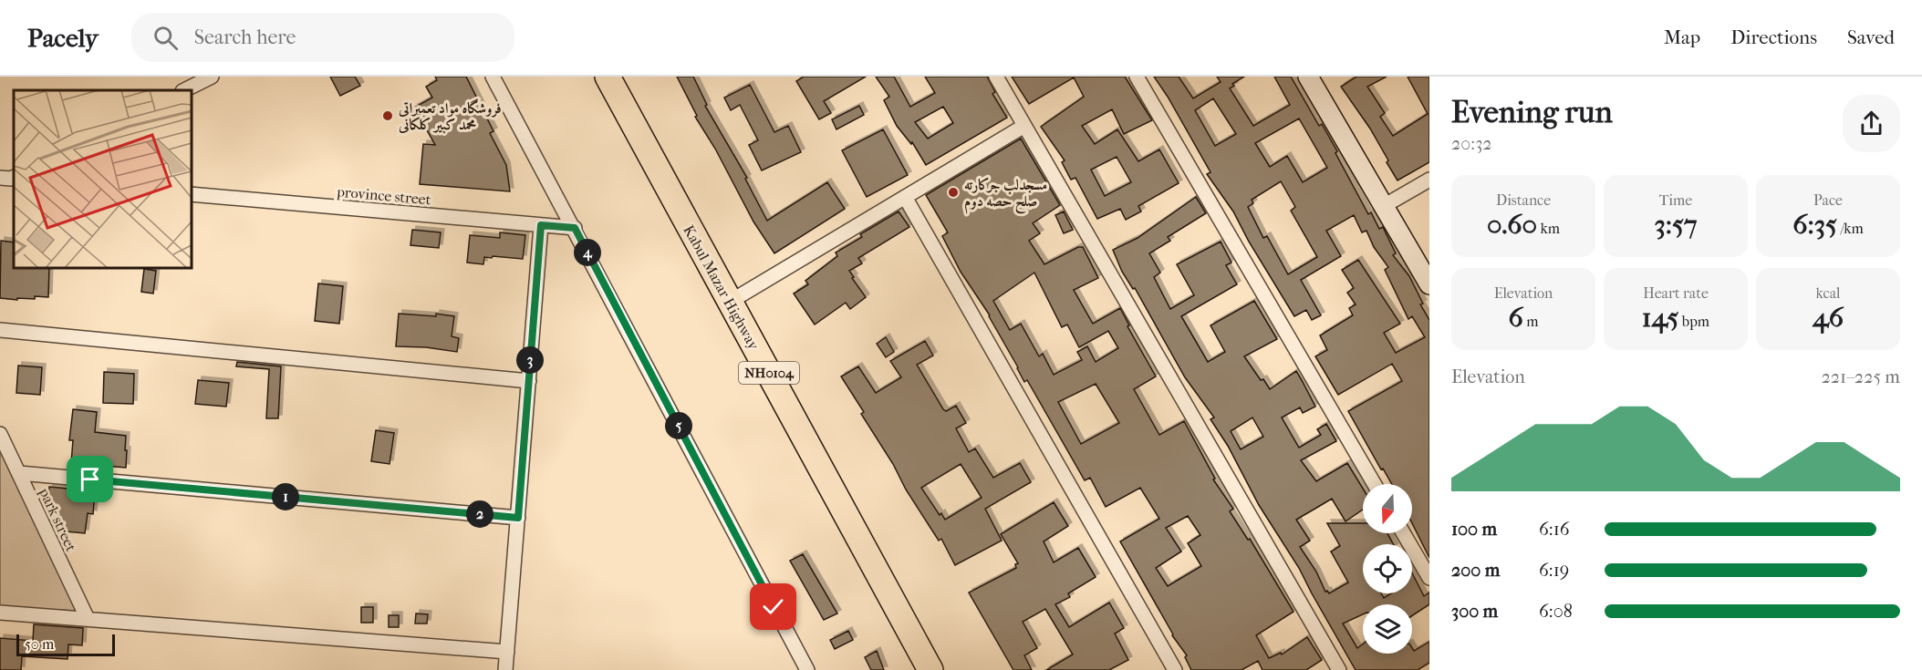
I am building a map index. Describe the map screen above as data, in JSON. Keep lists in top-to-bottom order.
{
  "streets": {
    "highway": ["Kabul Mazar Highway", "NH0104"],
    "street": ["province street", "park street"]
  },
  "places": ["فروشگاه مواد تعمیراتی محمد کبیر کلکانی", "مسجدلب جرکارته صلح حصه دوم"],
  "scale_bar": "50 m",
  "north": "bottom",
  "page": {
    "header": "Pacely",
    "search": "Search here",
    "nav": ["Map", "Directions", "Saved"],
    "heading": ["Evening run", "20:32"],
    "stats": [
      ["Distance", "0.60 km"],
      ["Time", "3:57"],
      ["Pace", "6:35 /km"],
      ["Elevation", "6 m"],
      ["Heart rate", "145 bpm"],
      ["kcal", "46"]
    ],
    "pins": [
      "4",
      "3",
      "5",
      "1",
      "2"
    ],
    "chart": ["Elevation", "221–225 m"],
    "list": [
      {
        "name": "100 m",
        "note": "6:16"
      },
      {
        "name": "200 m",
        "note": "6:19"
      },
      {
        "name": "300 m",
        "note": "6:08"
      }
    ],
    "scale": "50 m"
  }
}
